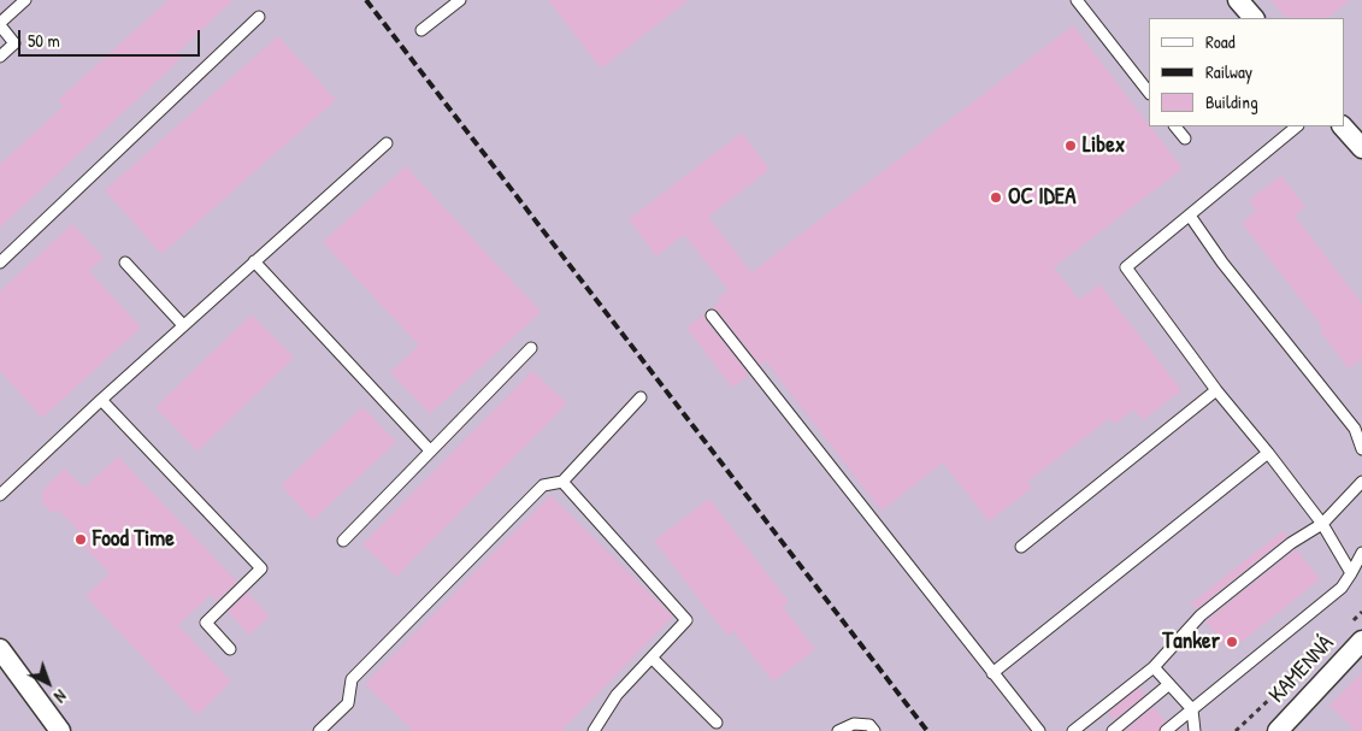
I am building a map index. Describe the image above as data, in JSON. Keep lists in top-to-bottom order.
{
  "streets": {
    "street": ["KAMENNÁ"]
  },
  "places": [
    "Libex",
    "OC IDEA",
    "Food Time",
    "Tanker"
  ],
  "legend": ["Road", "Railway", "Building"],
  "scale_bar": "50 m",
  "north": "bottom right"
}
